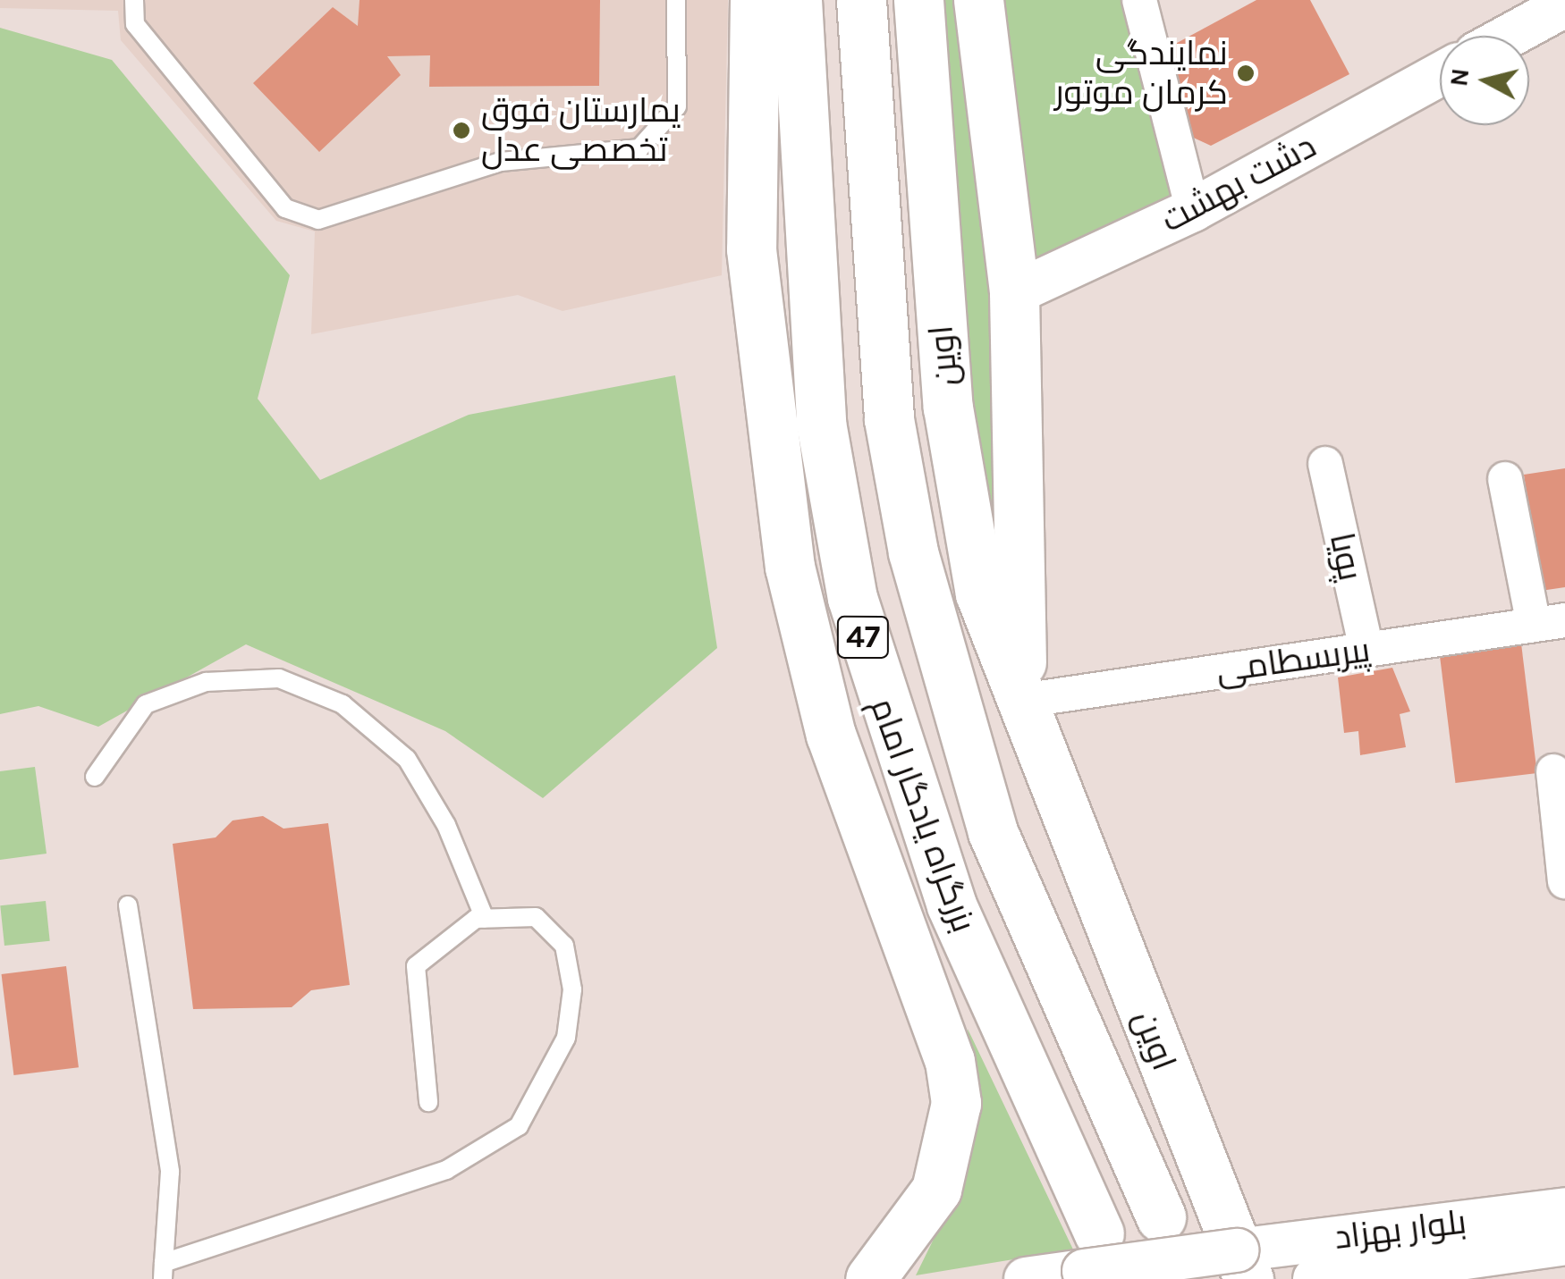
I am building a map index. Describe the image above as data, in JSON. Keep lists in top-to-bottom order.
{
  "streets": {
    "main road": ["اوین", "47", "بزرگراه یادگار امام"],
    "street": [
      "دشت بهشت",
      "پویا",
      "پیربسطامی",
      "بلوار بهزاد"
    ]
  },
  "crossings": [
    ["دشت بهشت", "اوین"],
    ["اوین", "پیربسطامی"],
    ["اوین", "بلوار بهزاد"],
    ["پویا", "پیربسطامی"],
    ["بزرگراه یادگار امام", "بلوار بهزاد"]
  ],
  "places": ["نمایندگی کرمان موتور", "یمارستان فوق تخصصی عدل"],
  "north": "left"
}
